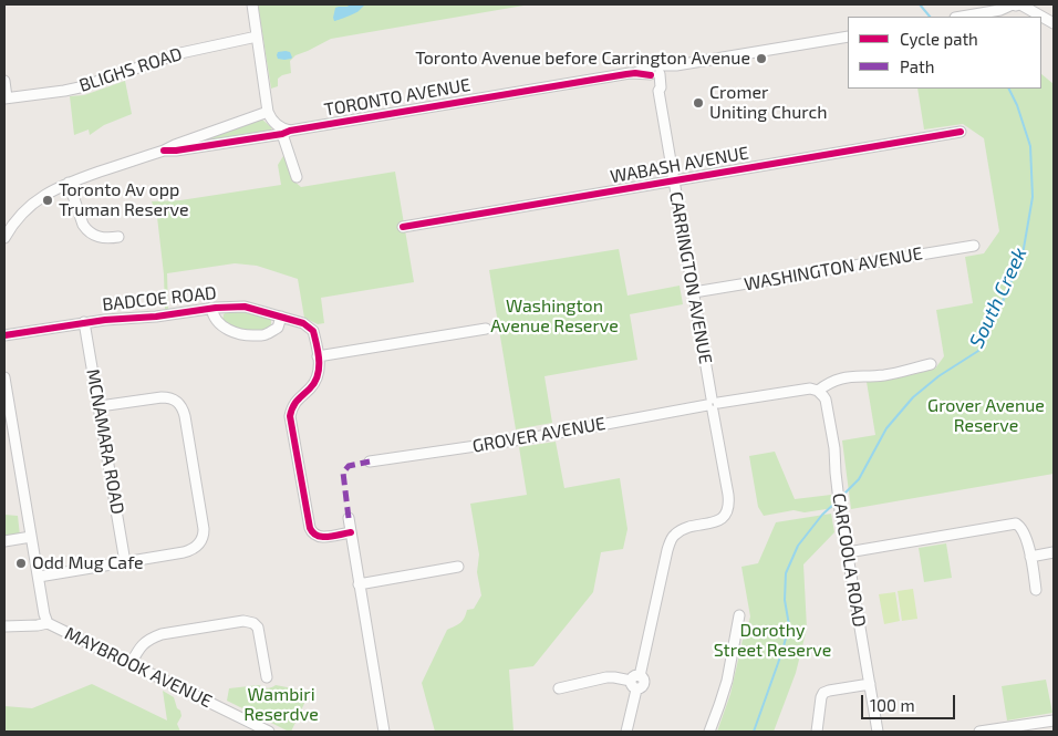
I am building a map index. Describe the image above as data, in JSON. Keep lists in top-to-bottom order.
{
  "streets": {
    "street": [
      "BLIGHS ROAD",
      "TORONTO AVENUE",
      "WABASH AVENUE",
      "WASHINGTON AVENUE",
      "CARRINGTON AVENUE",
      "BADCOE ROAD",
      "GROVER AVENUE",
      "MCNAMARA ROAD",
      "CARCOOLA ROAD",
      "MAYBROOK AVENUE"
    ]
  },
  "crossings": [
    ["TORONTO AVENUE", "CARRINGTON AVENUE"],
    ["WABASH AVENUE", "CARRINGTON AVENUE"],
    ["WASHINGTON AVENUE", "CARRINGTON AVENUE"],
    ["CARRINGTON AVENUE", "GROVER AVENUE"],
    ["BADCOE ROAD", "MCNAMARA ROAD"],
    ["GROVER AVENUE", "CARCOOLA ROAD"]
  ],
  "water": ["South Creek"],
  "parks": [
    "Washington Avenue Reserve",
    "Grover Avenue Reserve",
    "Dorothy Street Reserve",
    "Wambiri Reserdve"
  ],
  "places": [
    "Toronto Avenue before Carrington Avenue",
    "Cromer Uniting Church",
    "Toronto Av opp Truman Reserve",
    "Odd Mug Cafe"
  ],
  "legend": ["Cycle path", "Path"],
  "scale_bar": "100 m"
}
